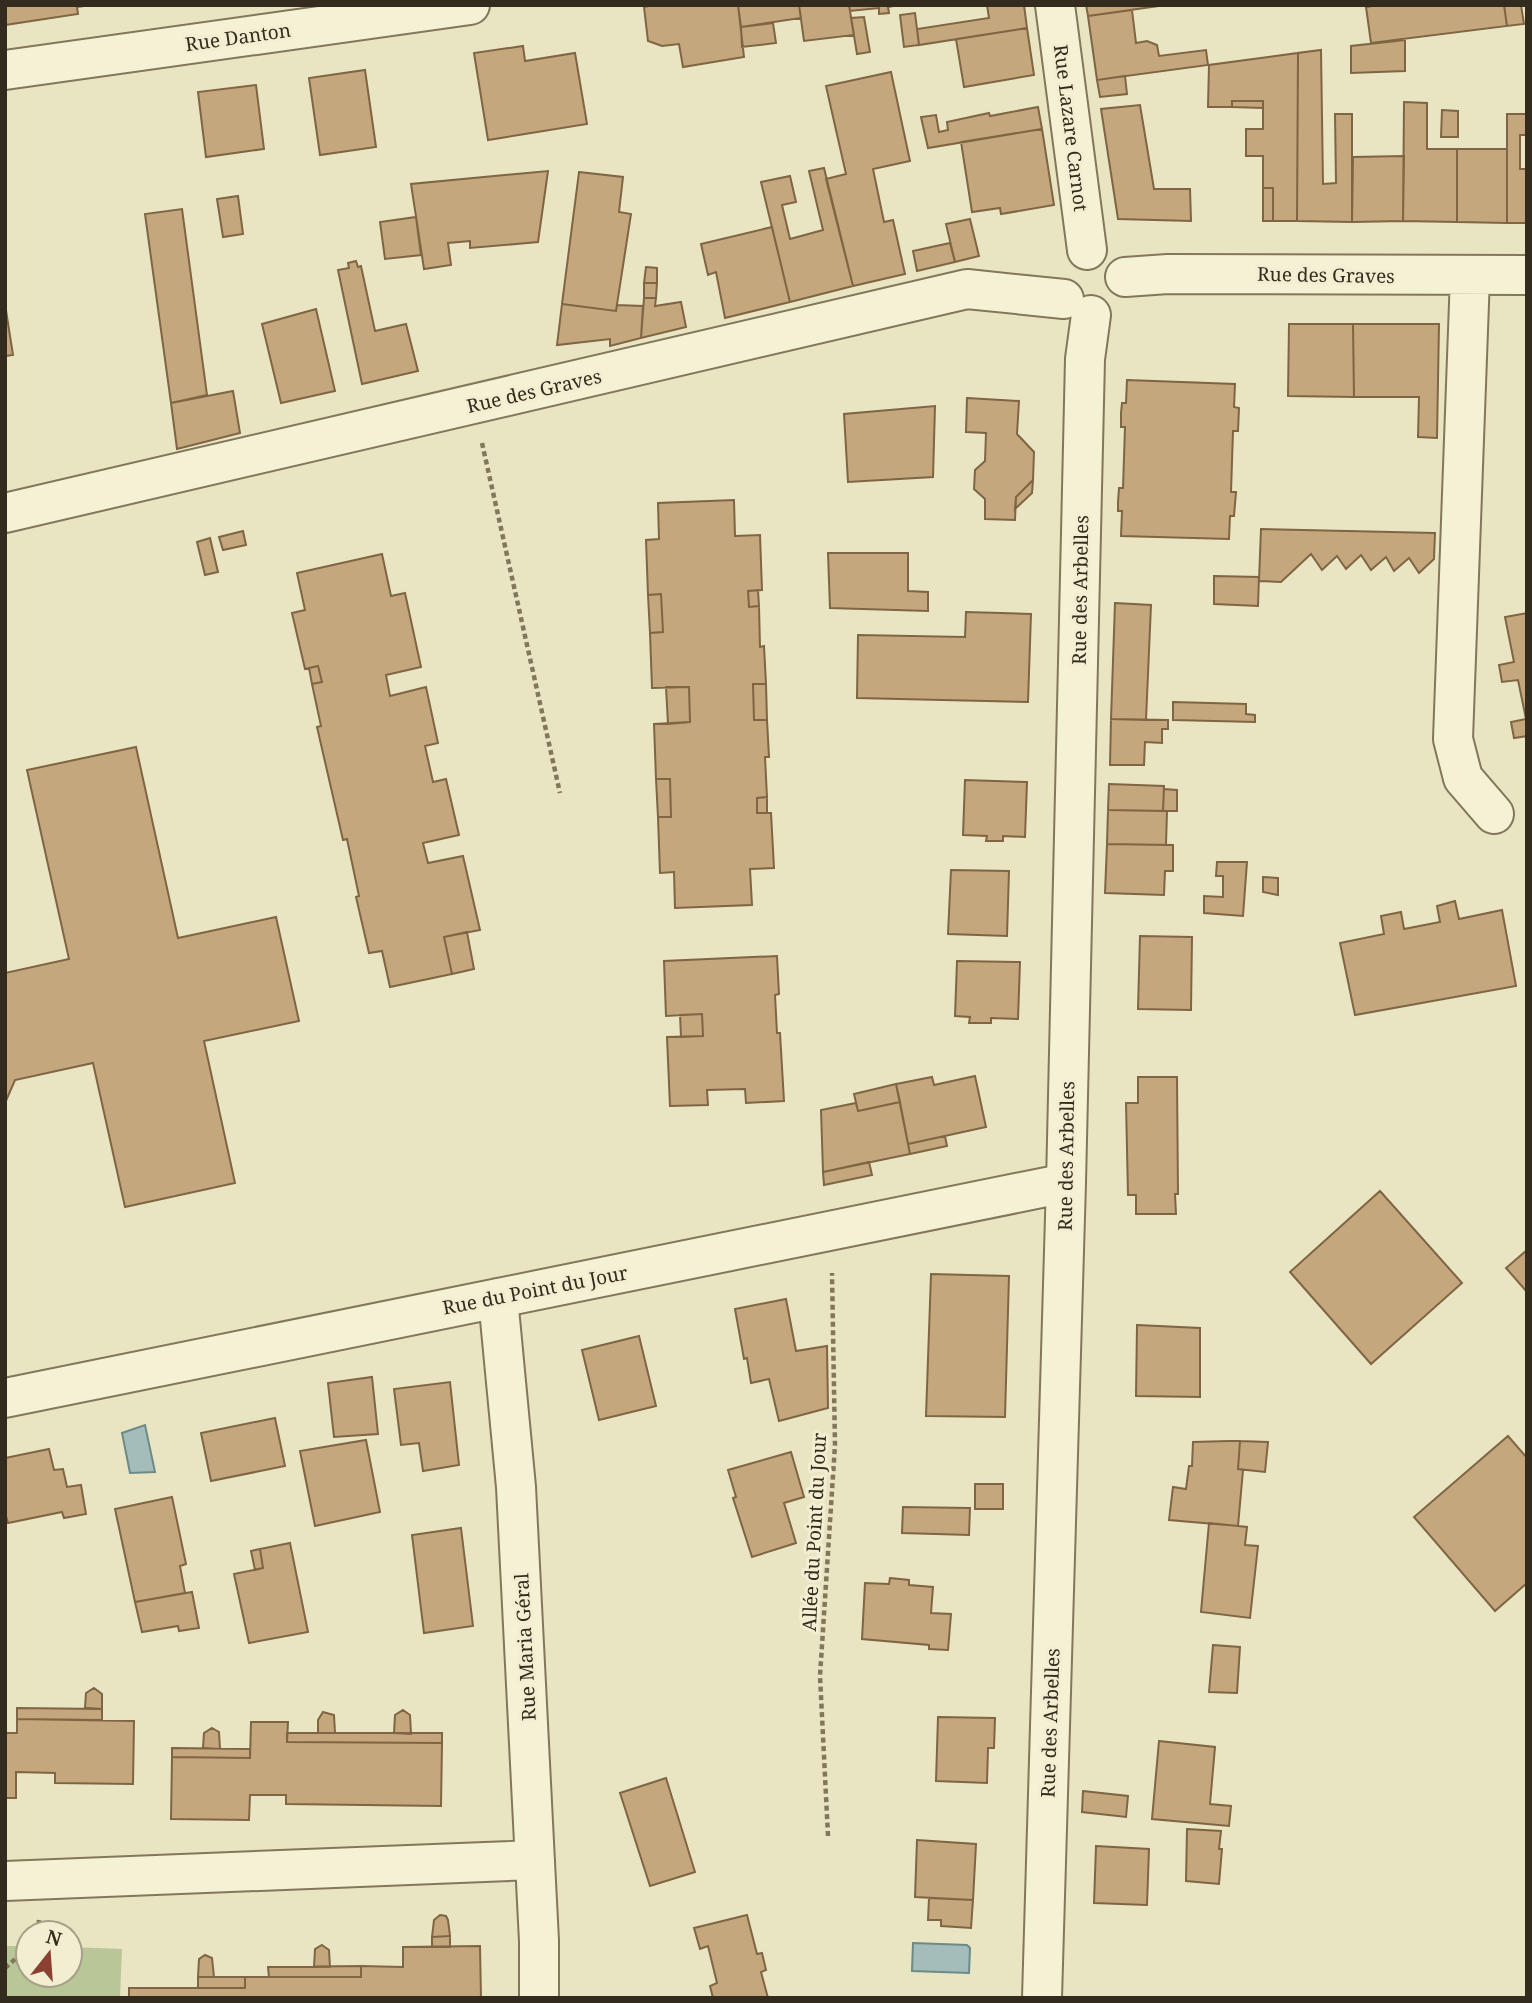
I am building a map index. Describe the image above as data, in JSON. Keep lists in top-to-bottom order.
{
  "streets": {
    "street": [
      "Rue Danton",
      "Rue Lazare Carnot",
      "Rue des Graves",
      "Rue des Arbelles",
      "Rue du Point du Jour",
      "Rue Maria Géral"
    ],
    "path": ["Allée du Point du Jour"]
  },
  "crossings": [
    ["Rue Lazare Carnot", "Rue des Graves"],
    ["Rue Lazare Carnot", "Rue des Arbelles"],
    ["Rue des Graves", "Rue des Arbelles"],
    ["Rue des Arbelles", "Rue du Point du Jour"],
    ["Rue du Point du Jour", "Allée du Point du Jour"],
    ["Rue du Point du Jour", "Rue Maria Géral"]
  ],
  "north": "top"
}
